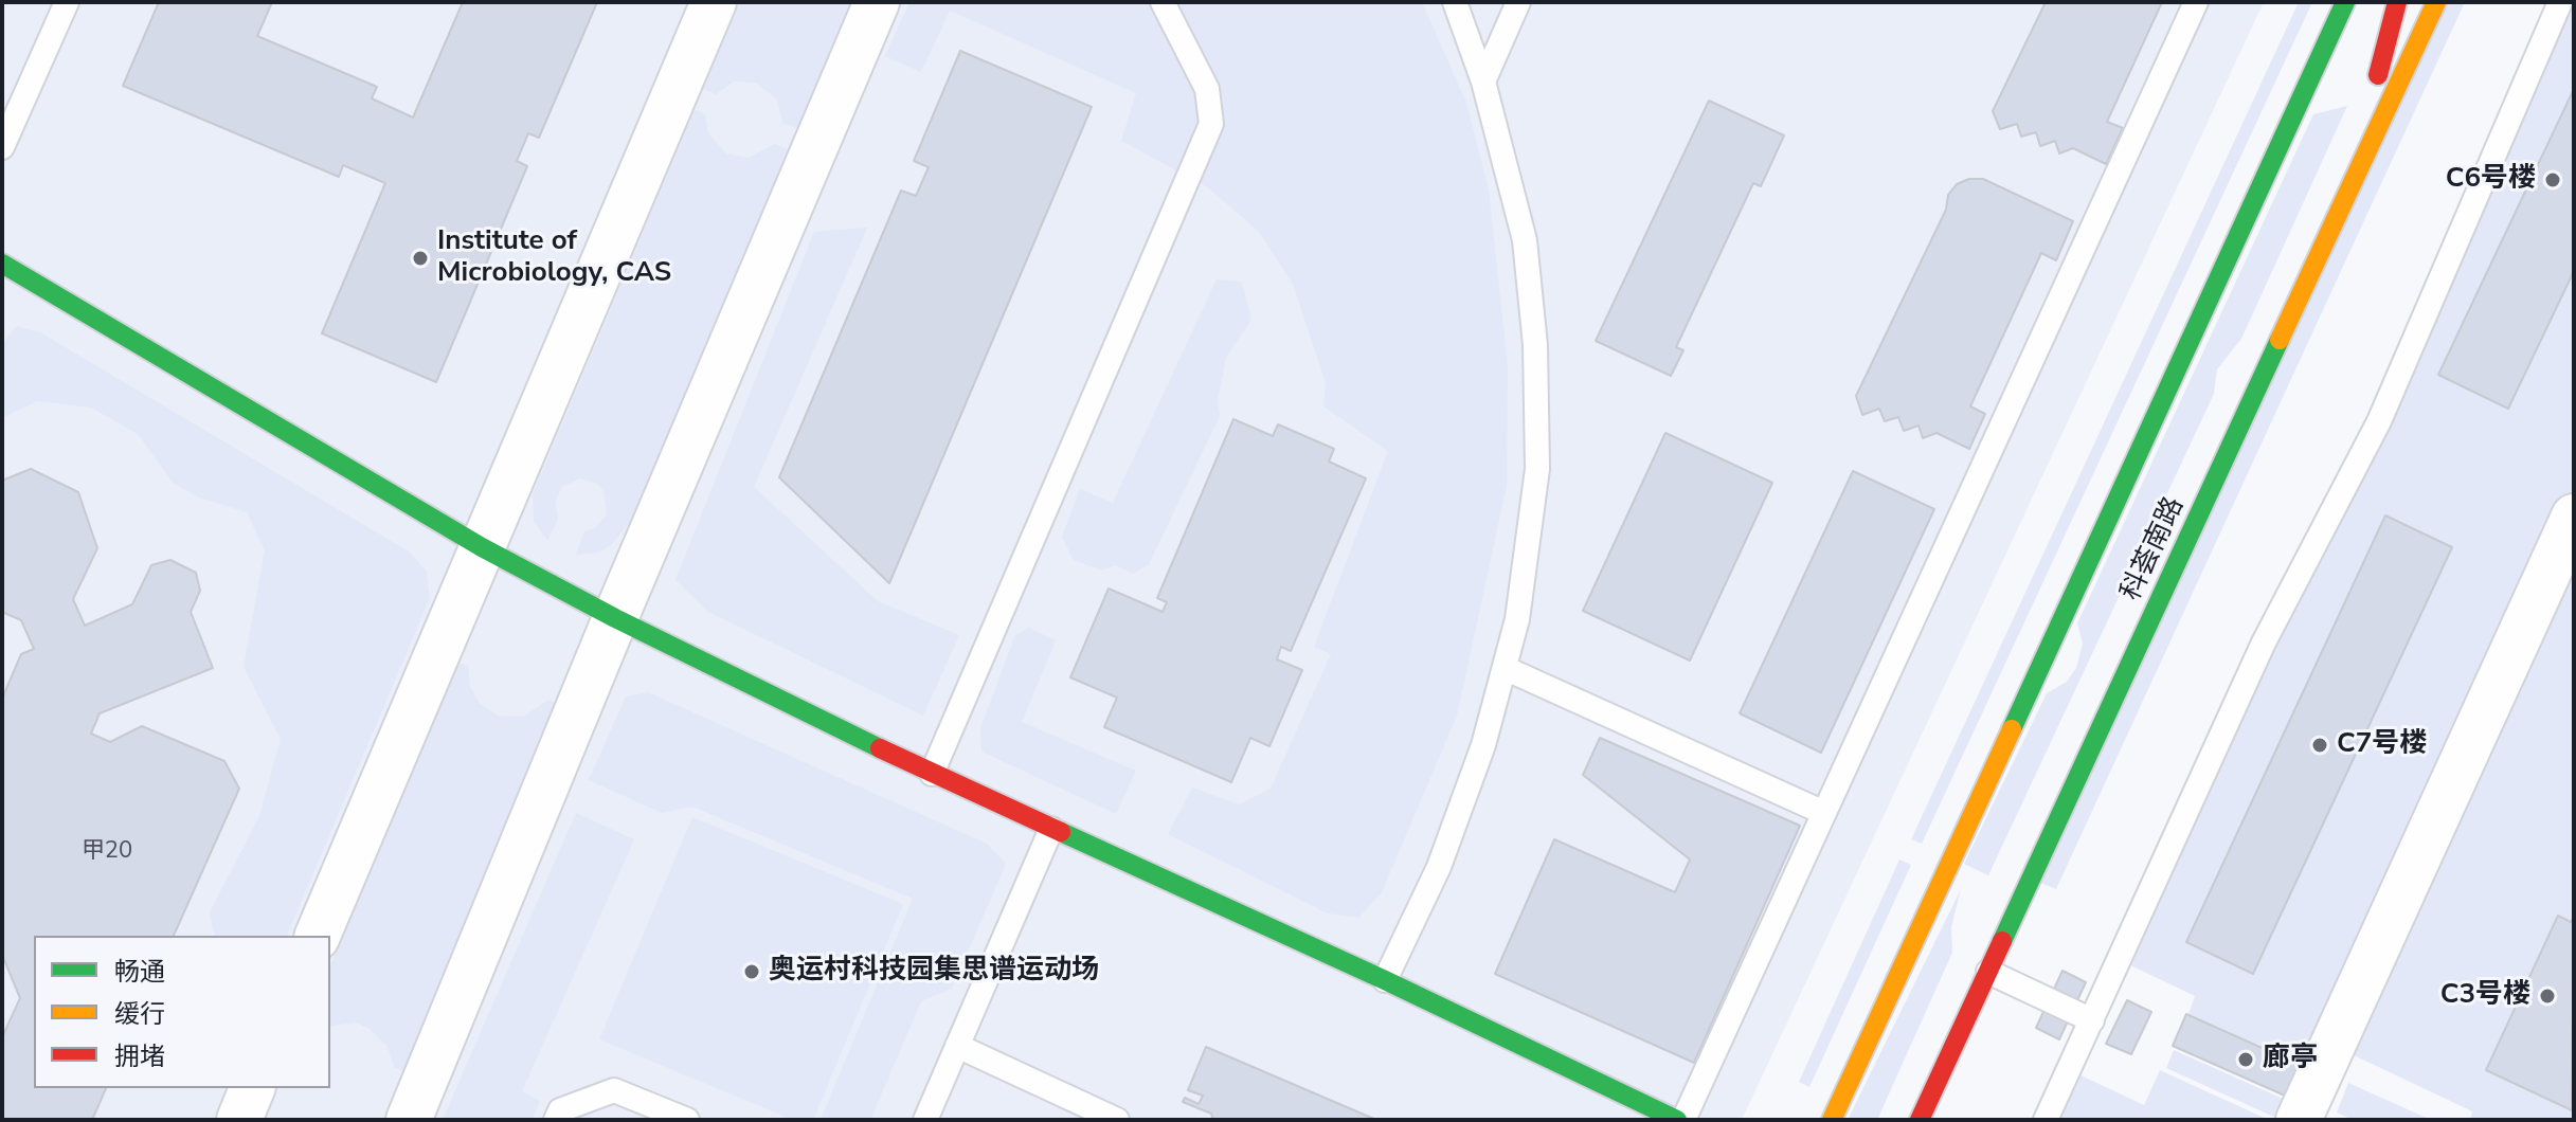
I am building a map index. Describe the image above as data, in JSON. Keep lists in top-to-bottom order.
{
  "streets": {
    "street": ["科荟南路"]
  },
  "places": [
    "C6号楼",
    "Institute of Microbiology, CAS",
    "C7号楼",
    "奥运村科技园集思谱运动场",
    "C3号楼",
    "廊亭"
  ],
  "house_numbers": ["甲20"],
  "legend": ["畅通", "缓行", "拥堵"]
}
